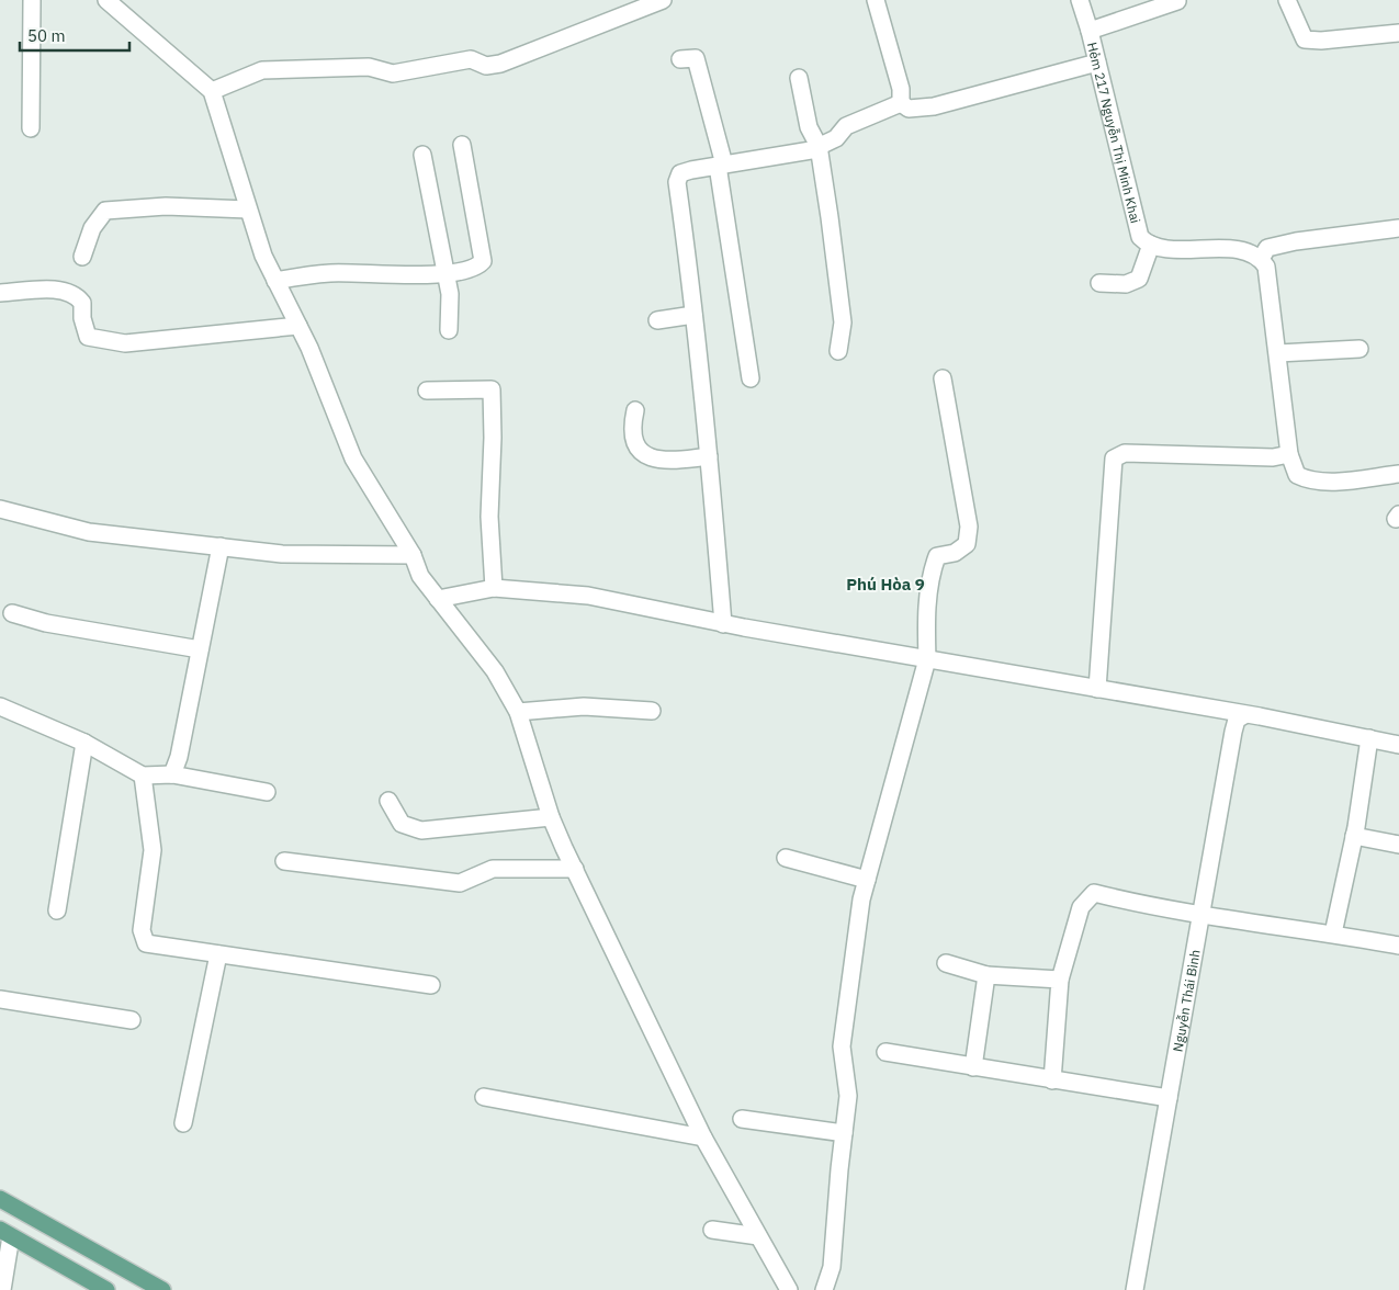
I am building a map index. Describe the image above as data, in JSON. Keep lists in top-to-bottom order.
{
  "streets": {
    "street": ["Hẻm 217 Nguyễn Thị Minh Khai", "Nguyễn Thái Bình"]
  },
  "districts": ["Phú Hòa 9"],
  "scale_bar": "50 m"
}
